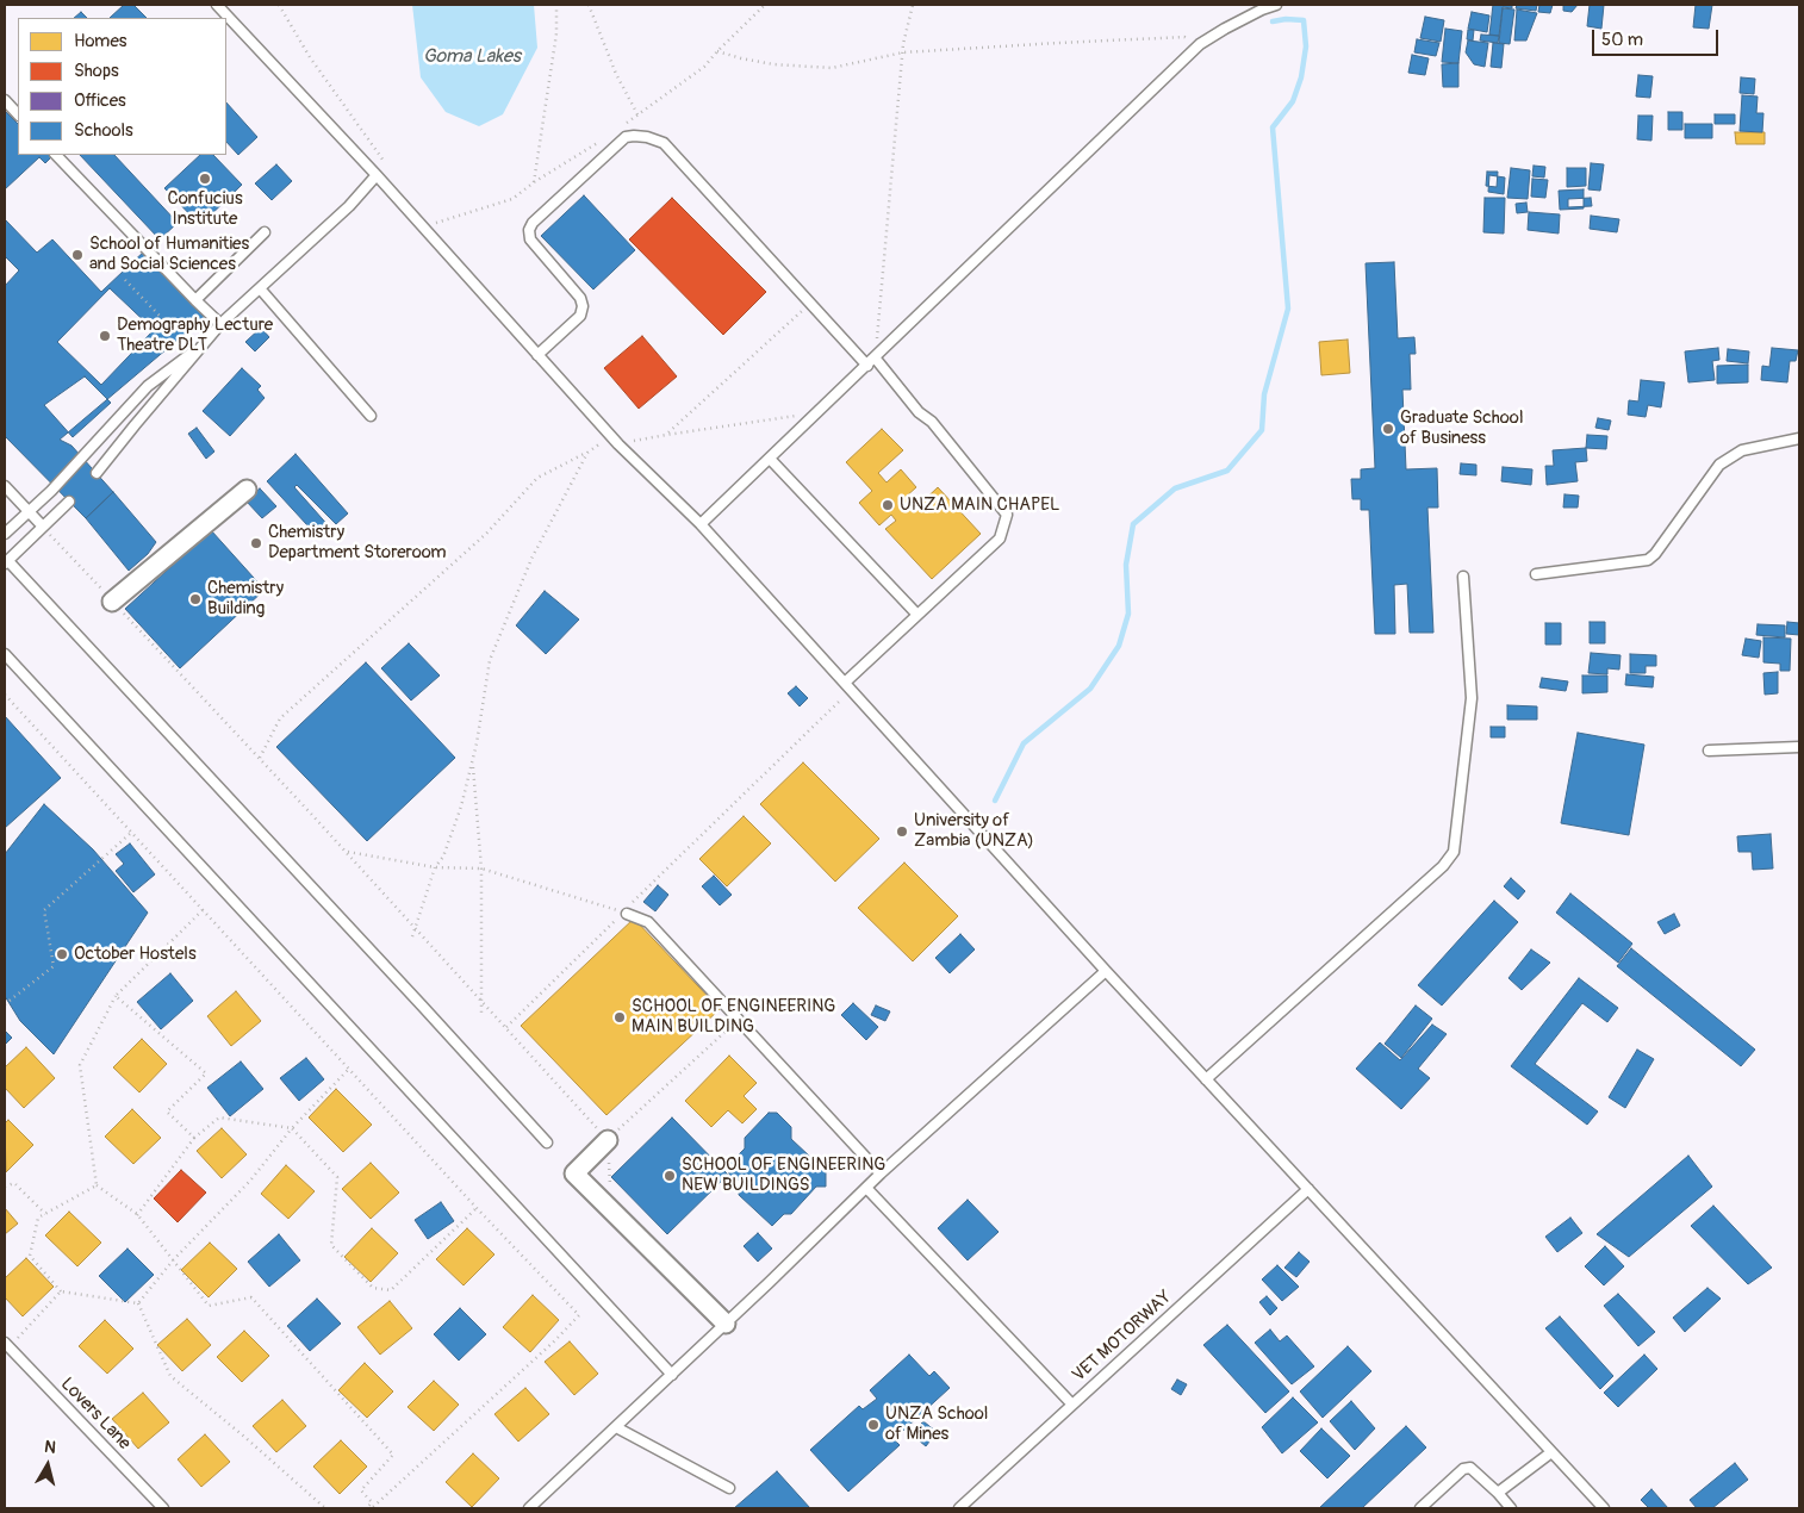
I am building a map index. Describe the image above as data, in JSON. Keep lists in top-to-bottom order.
{
  "streets": {
    "lane": ["VET MOTORWAY", "Lovers Lane"]
  },
  "water": ["Goma Lakes"],
  "places": [
    "Confucius Institute",
    "School of Humanities and Social Sciences",
    "Demography Lecture Theatre DLT",
    "Graduate School of Business",
    "UNZA MAIN CHAPEL",
    "Chemistry Department Storeroom",
    "Chemistry Building",
    "University of Zambia (UNZA)",
    "October Hostels",
    "SCHOOL OF ENGINEERING MAIN BUILDING",
    "SCHOOL OF ENGINEERING NEW BUILDINGS",
    "UNZA School of Mines"
  ],
  "legend": [
    "Homes",
    "Shops",
    "Offices",
    "Schools"
  ],
  "scale_bar": "50 m",
  "north": "top"
}
